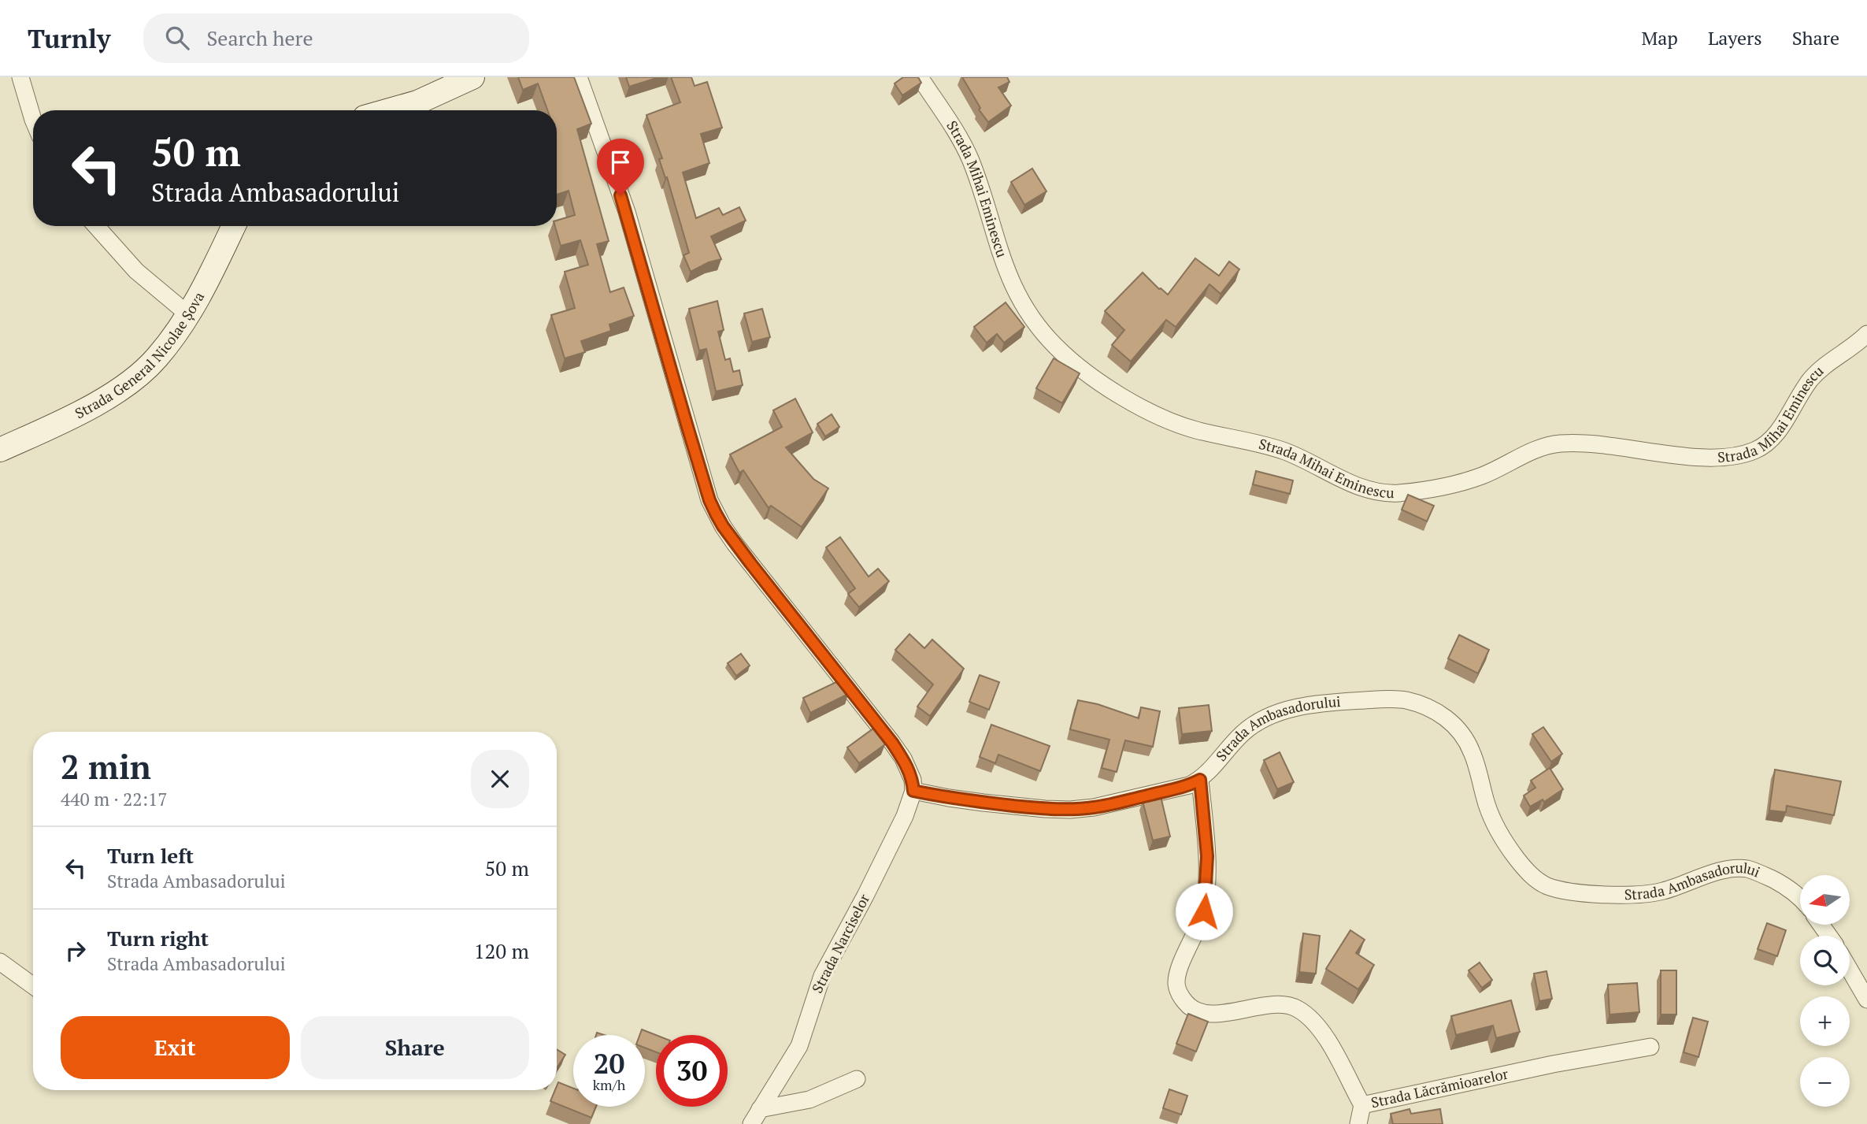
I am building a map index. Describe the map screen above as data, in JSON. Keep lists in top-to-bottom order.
{
  "streets": {
    "main road": ["Strada General Nicolae Șova"],
    "street": [
      "Strada Mihai Eminescu",
      "Strada Ambasadorului",
      "Strada Narciselor",
      "Strada Lăcrămioarelor"
    ]
  },
  "crossings": [
    ["Strada Ambasadorului", "Strada Narciselor"],
    ["Strada Ambasadorului", "Strada Lăcrămioarelor"]
  ],
  "north": "left",
  "page": {
    "header": "Turnly",
    "search": "Search here",
    "nav": ["Map", "Layers", "Share"],
    "turn": ["50 m", "Strada Ambasadorului"],
    "heading": ["2 min", "440 m · 22:17"],
    "list": [
      {
        "name": "Turn left",
        "note": "Strada Ambasadorului",
        "value": "50 m"
      },
      {
        "name": "Turn right",
        "note": "Strada Ambasadorului",
        "value": "120 m"
      }
    ],
    "map_buttons": ["+", "−"],
    "buttons": ["Exit", "Share"],
    "speed": "20 km/h",
    "limit": "30"
  }
}
